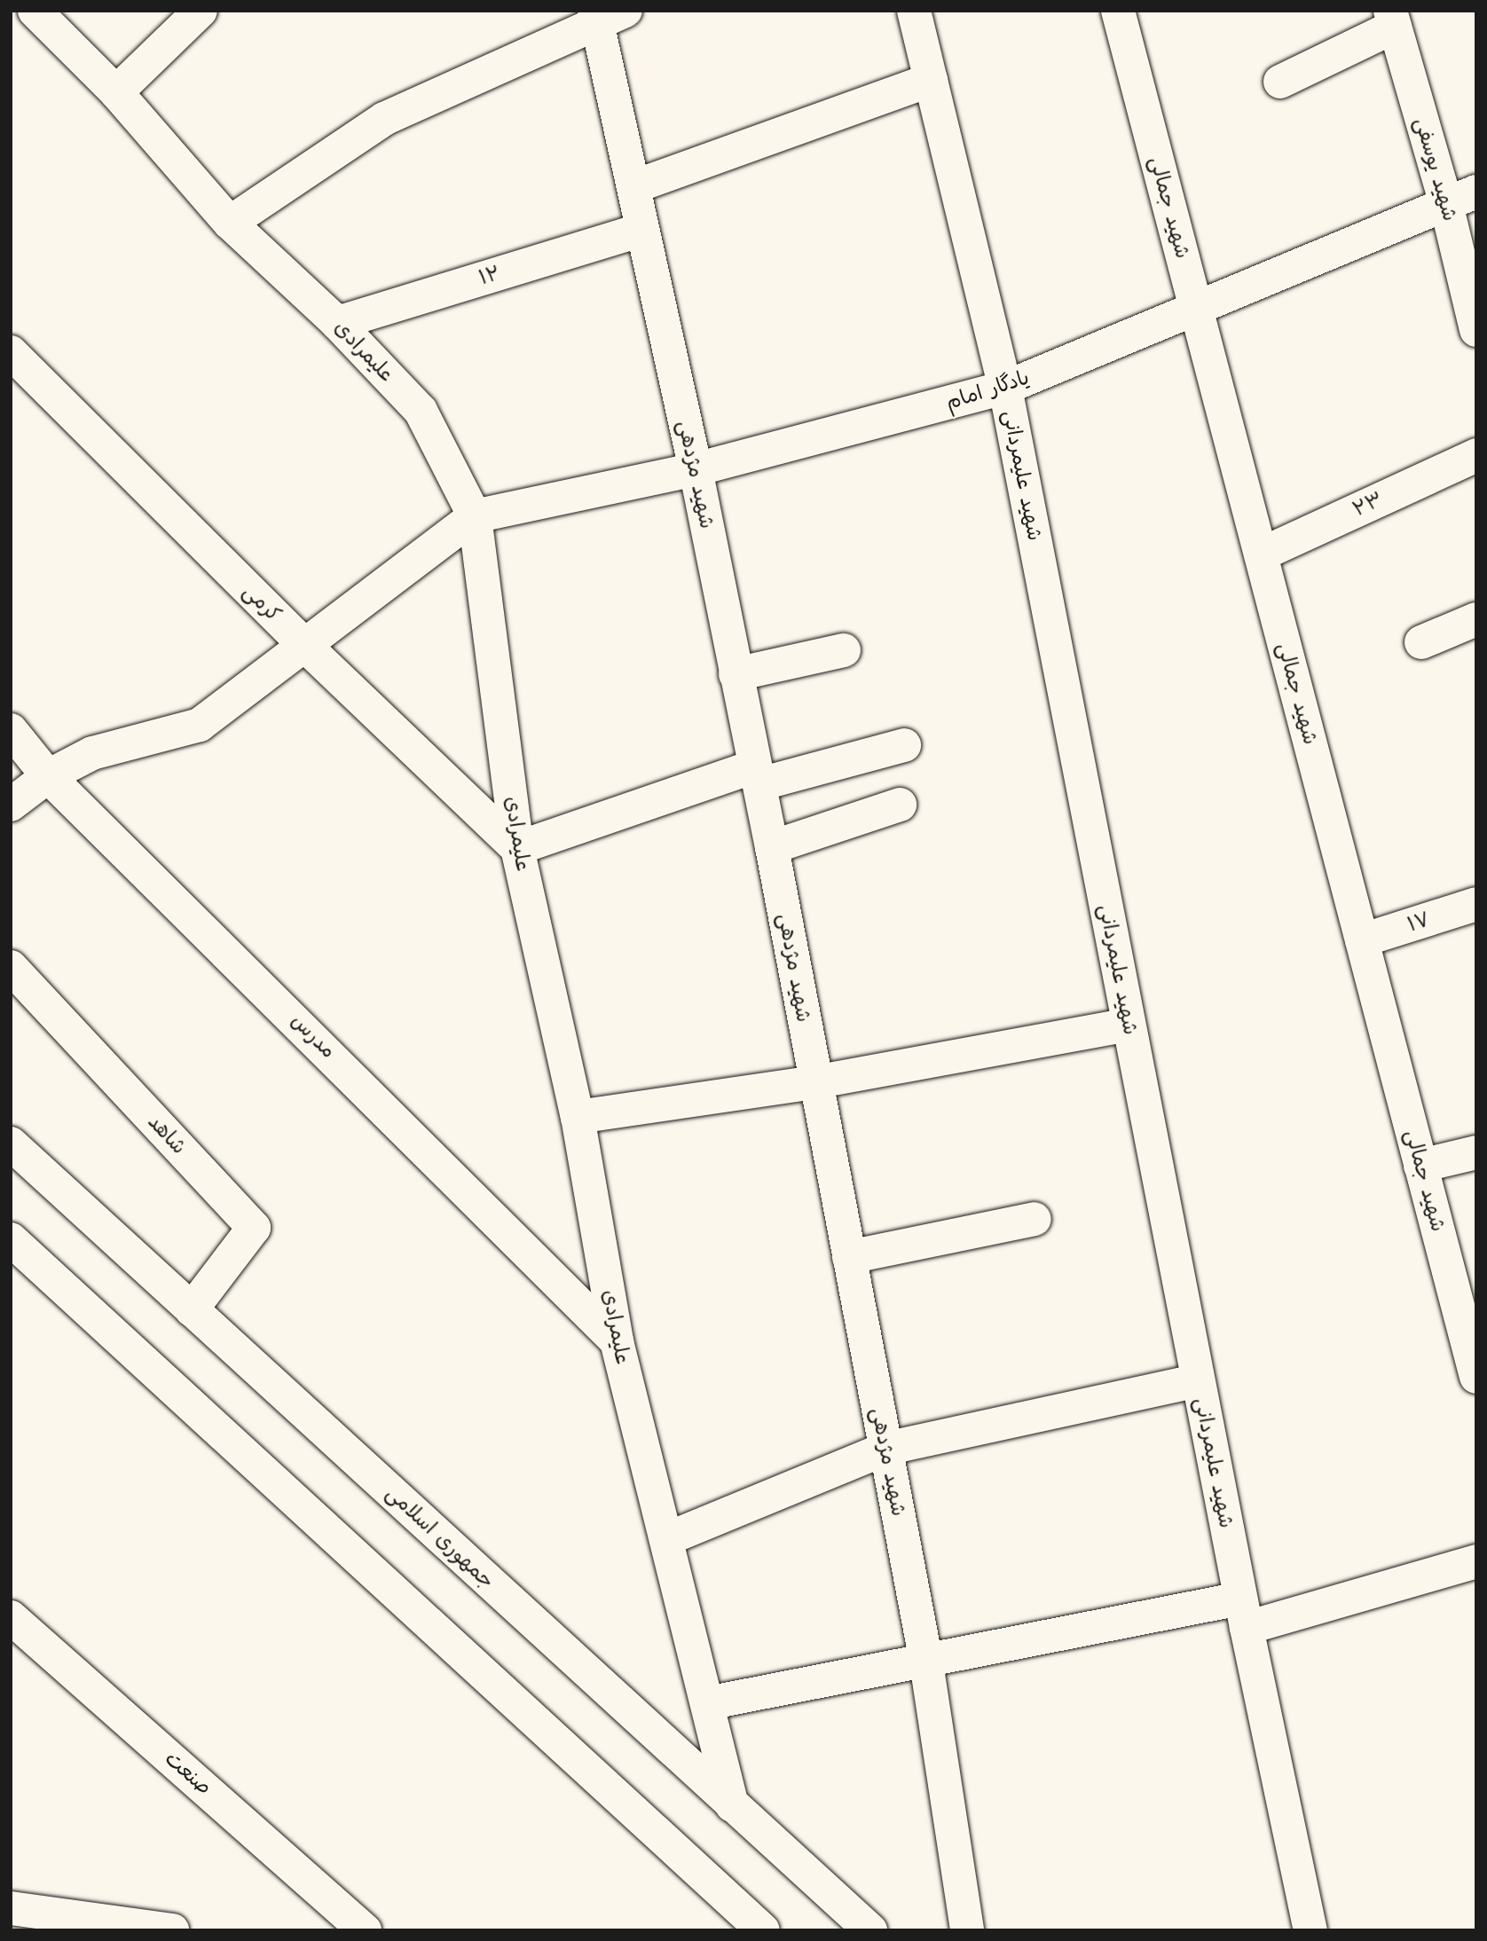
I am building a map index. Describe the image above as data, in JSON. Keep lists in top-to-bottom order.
{
  "streets": {
    "street": [
      "شهید یوسفی",
      "شهید جمالی",
      "۱۲",
      "علیمرادی",
      "یادگار امام",
      "شهید مژدهی",
      "شهید علیمردانی",
      "۲۳",
      "کرمی",
      "۱۷",
      "مدرس",
      "شاهد",
      "جمهوری اسلامی",
      "صنعت"
    ]
  },
  "crossings": [
    ["شهید یوسفی", "یادگار امام"],
    ["شهید جمالی", "یادگار امام"],
    ["شهید جمالی", "۲۳"],
    ["شهید جمالی", "۱۷"],
    ["۱۲", "علیمرادی"],
    ["۱۲", "شهید مژدهی"],
    ["علیمرادی", "یادگار امام"],
    ["علیمرادی", "کرمی"],
    ["علیمرادی", "مدرس"],
    ["علیمرادی", "جمهوری اسلامی"],
    ["یادگار امام", "شهید مژدهی"],
    ["یادگار امام", "شهید علیمردانی"],
    ["شاهد", "جمهوری اسلامی"]
  ]
}
